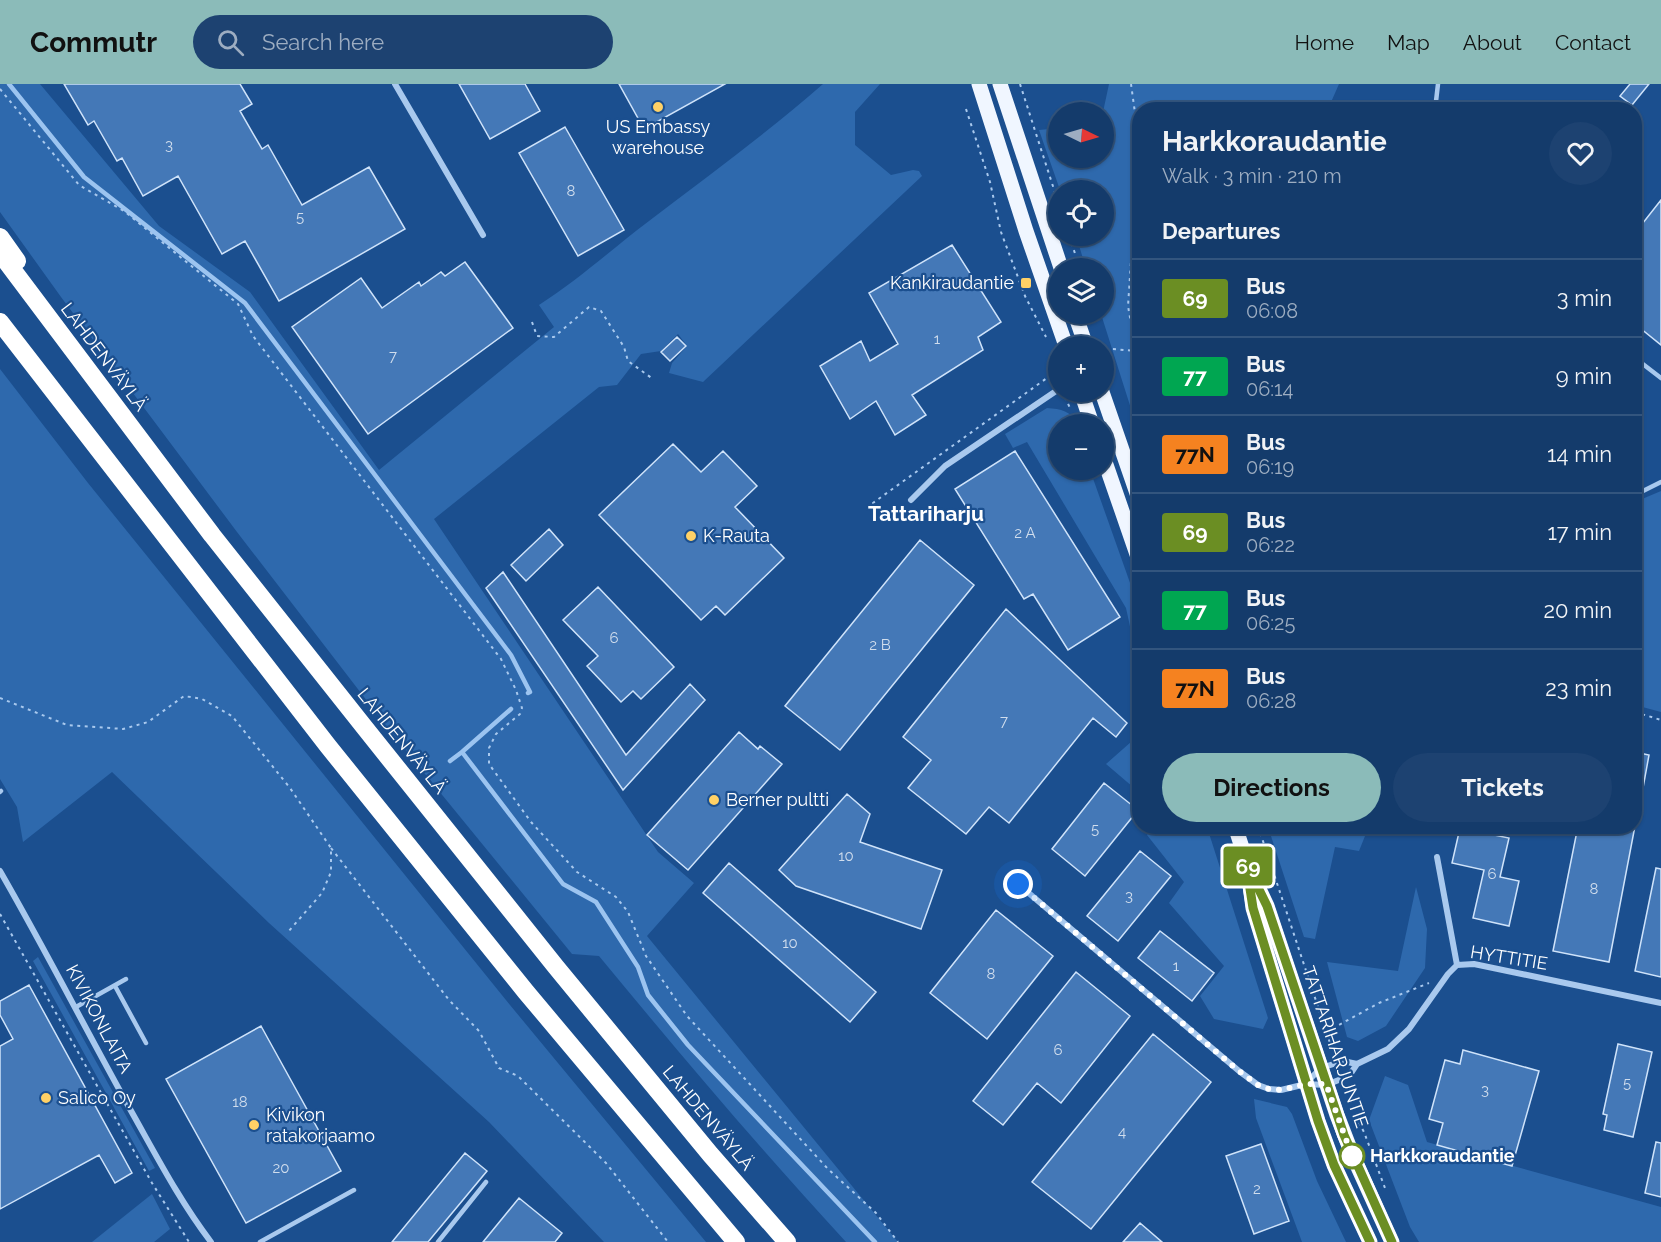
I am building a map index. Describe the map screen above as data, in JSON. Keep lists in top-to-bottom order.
{
  "streets": {
    "highway": ["LAHDENVÄYLÄ"],
    "main road": ["TATTARIHARJUNTIE"],
    "street": ["HYTTITIE", "KIVIKONLAITA"]
  },
  "crossings": [
    ["HYTTITIE", "TATTARIHARJUNTIE"]
  ],
  "districts": ["Tattariharju"],
  "places": {
    "other": [
      "US Embassy warehouse",
      "K-Rauta",
      "Berner pultti",
      "Salico Oy",
      "Kivikon ratakorjaamo",
      "Harkkoraudantie"
    ],
    "transit": ["Kankiraudantie"]
  },
  "lines": ["bus line 69"],
  "house_numbers": [
    "3",
    "8",
    "5",
    "1",
    "7",
    "2 A",
    "6",
    "2 B",
    "7",
    "5",
    "10",
    "6",
    "8",
    "3",
    "10",
    "1",
    "8",
    "6",
    "5",
    "3",
    "18",
    "4",
    "20",
    "2"
  ],
  "north": "right",
  "page": {
    "header": "Commutr",
    "search": "Search here",
    "nav": [
      "Home",
      "Map",
      "About",
      "Contact"
    ],
    "on_map": "69",
    "map_buttons": ["+", "−"],
    "heading": [
      ["Harkkoraudantie", "Walk · 3 min · 210 m"],
      "Departures"
    ],
    "list": [
      {
        "mark": "69",
        "name": "Bus",
        "note": "06:08",
        "value": "3 min"
      },
      {
        "mark": "77",
        "name": "Bus",
        "note": "06:14",
        "value": "9 min"
      },
      {
        "mark": "77N",
        "name": "Bus",
        "note": "06:19",
        "value": "14 min"
      },
      {
        "mark": "69",
        "name": "Bus",
        "note": "06:22",
        "value": "17 min"
      },
      {
        "mark": "77",
        "name": "Bus",
        "note": "06:25",
        "value": "20 min"
      },
      {
        "mark": "77N",
        "name": "Bus",
        "note": "06:28",
        "value": "23 min"
      }
    ],
    "buttons": ["Directions", "Tickets"]
  }
}
